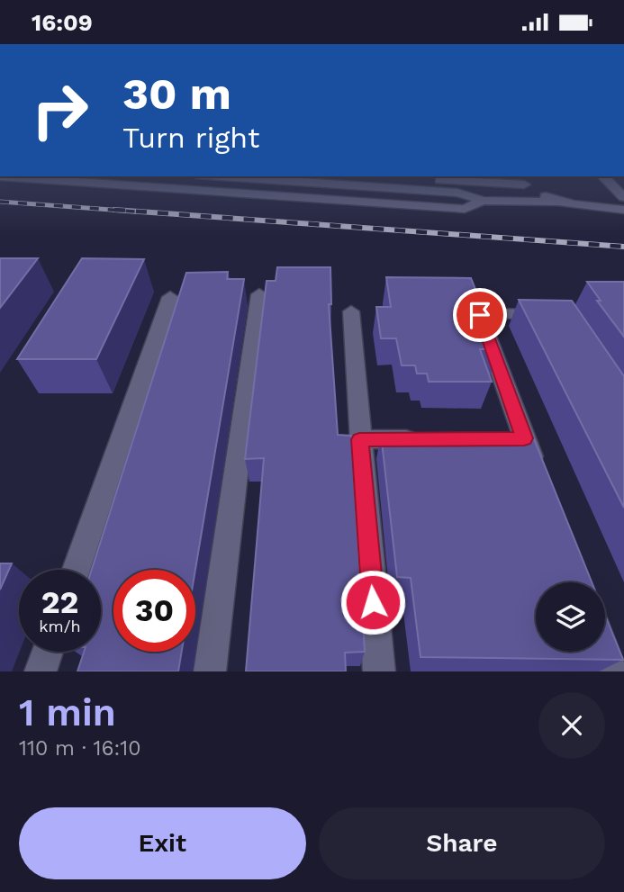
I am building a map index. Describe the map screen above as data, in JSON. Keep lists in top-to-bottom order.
{
  "page": {
    "status": "16:09",
    "turn": ["30 m", "Turn right"],
    "speed": "22 km/h",
    "limit": "30",
    "heading": ["1 min", "110 m · 16:10"],
    "buttons": ["Exit", "Share"]
  }
}
